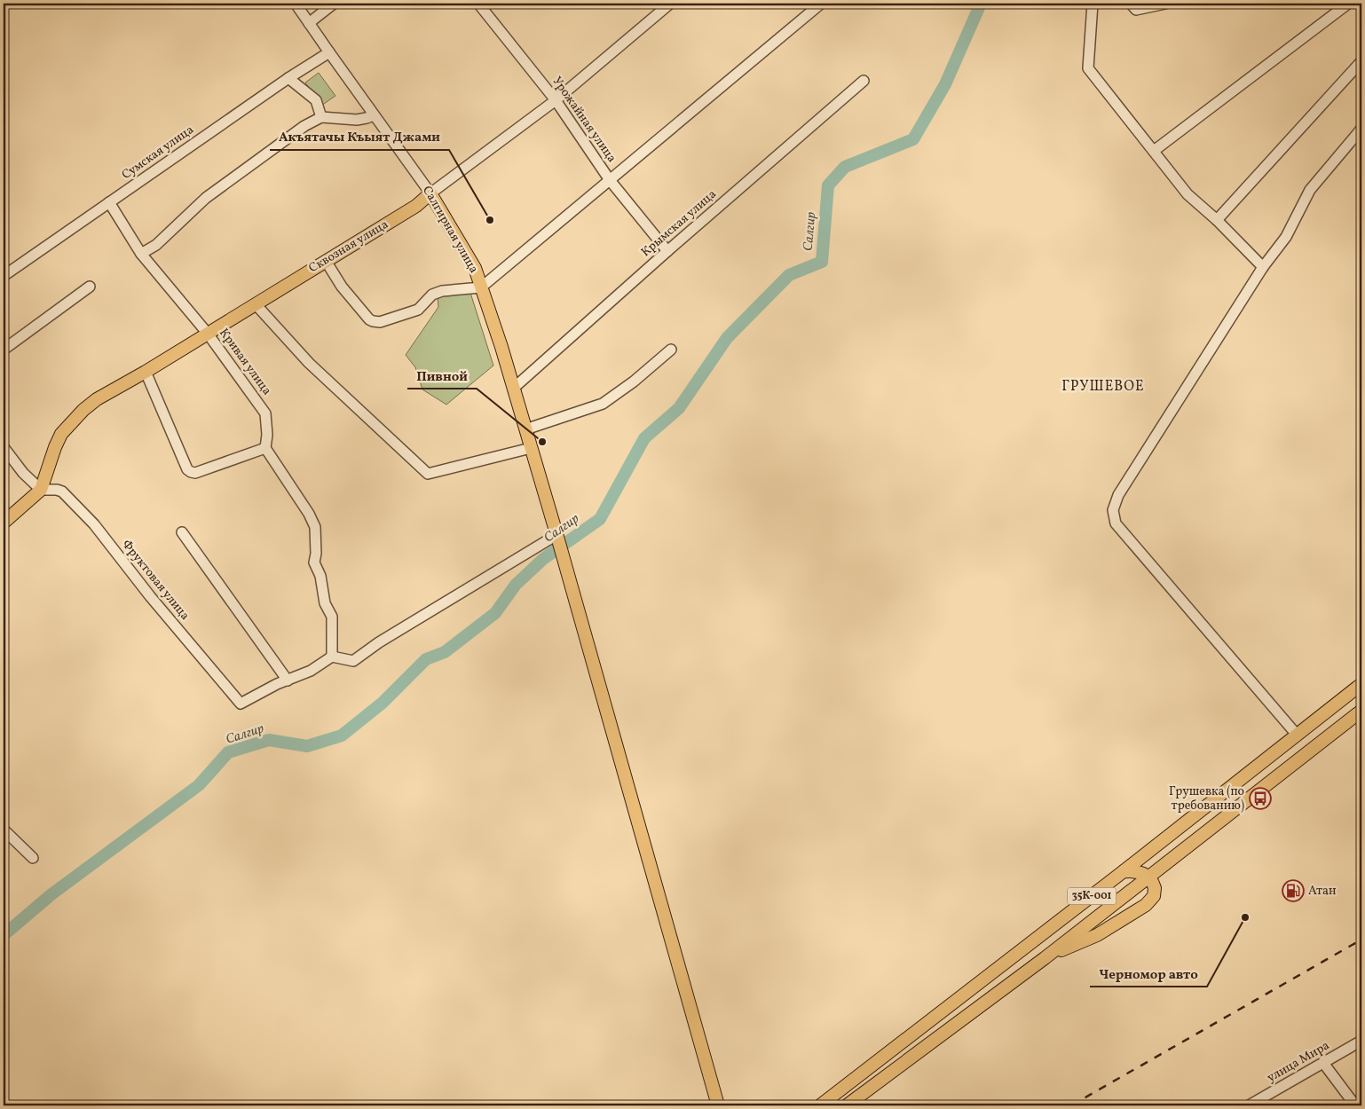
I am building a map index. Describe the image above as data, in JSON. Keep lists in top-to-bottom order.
{
  "streets": {
    "main road": ["Салгирная улица", "Сквозная улица", "35К-001"],
    "street": [
      "Урожайная улица",
      "Сумская улица",
      "Крымская улица",
      "Кривая улица",
      "Фруктовая улица",
      "улица Мира"
    ]
  },
  "crossings": [
    ["Урожайная улица", "Крымская улица"],
    ["Урожайная улица", "Сквозная улица"],
    ["Сумская улица", "Салгирная улица"],
    ["Сумская улица", "Кривая улица"],
    ["Крымская улица", "Салгирная улица"],
    ["Салгирная улица", "Сквозная улица"],
    ["Сквозная улица", "Кривая улица"],
    ["Сквозная улица", "Фруктовая улица"]
  ],
  "districts": ["ГРУШЕВОЕ"],
  "water": ["Салгир"],
  "places": {
    "other": ["Акъятачы Къыят Джами", "Пивной", "Черномор авто"],
    "bus stop": ["Грушевка (по требованию)"],
    "fuel station": ["Атан"]
  }
}
